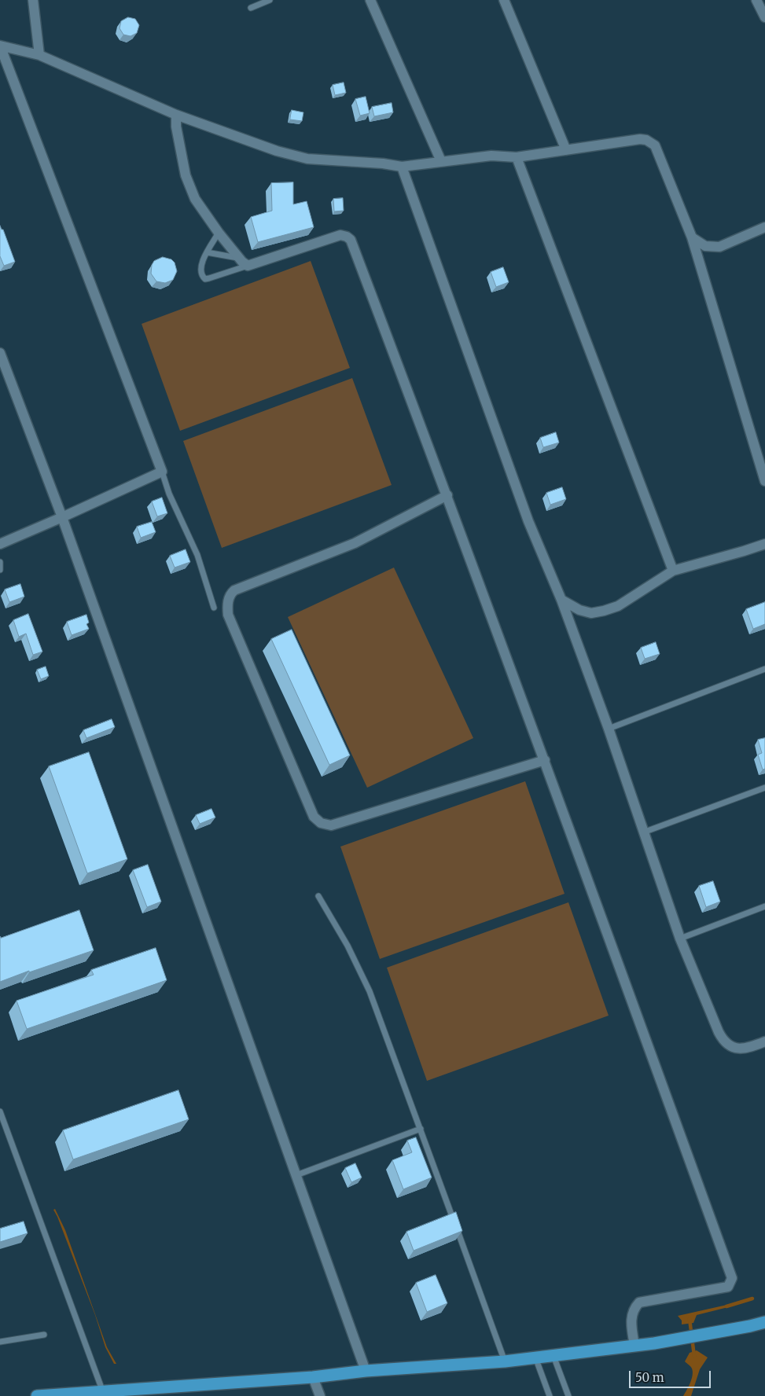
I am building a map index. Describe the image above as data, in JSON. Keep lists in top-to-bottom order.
{
  "scale_bar": "50 m"
}
